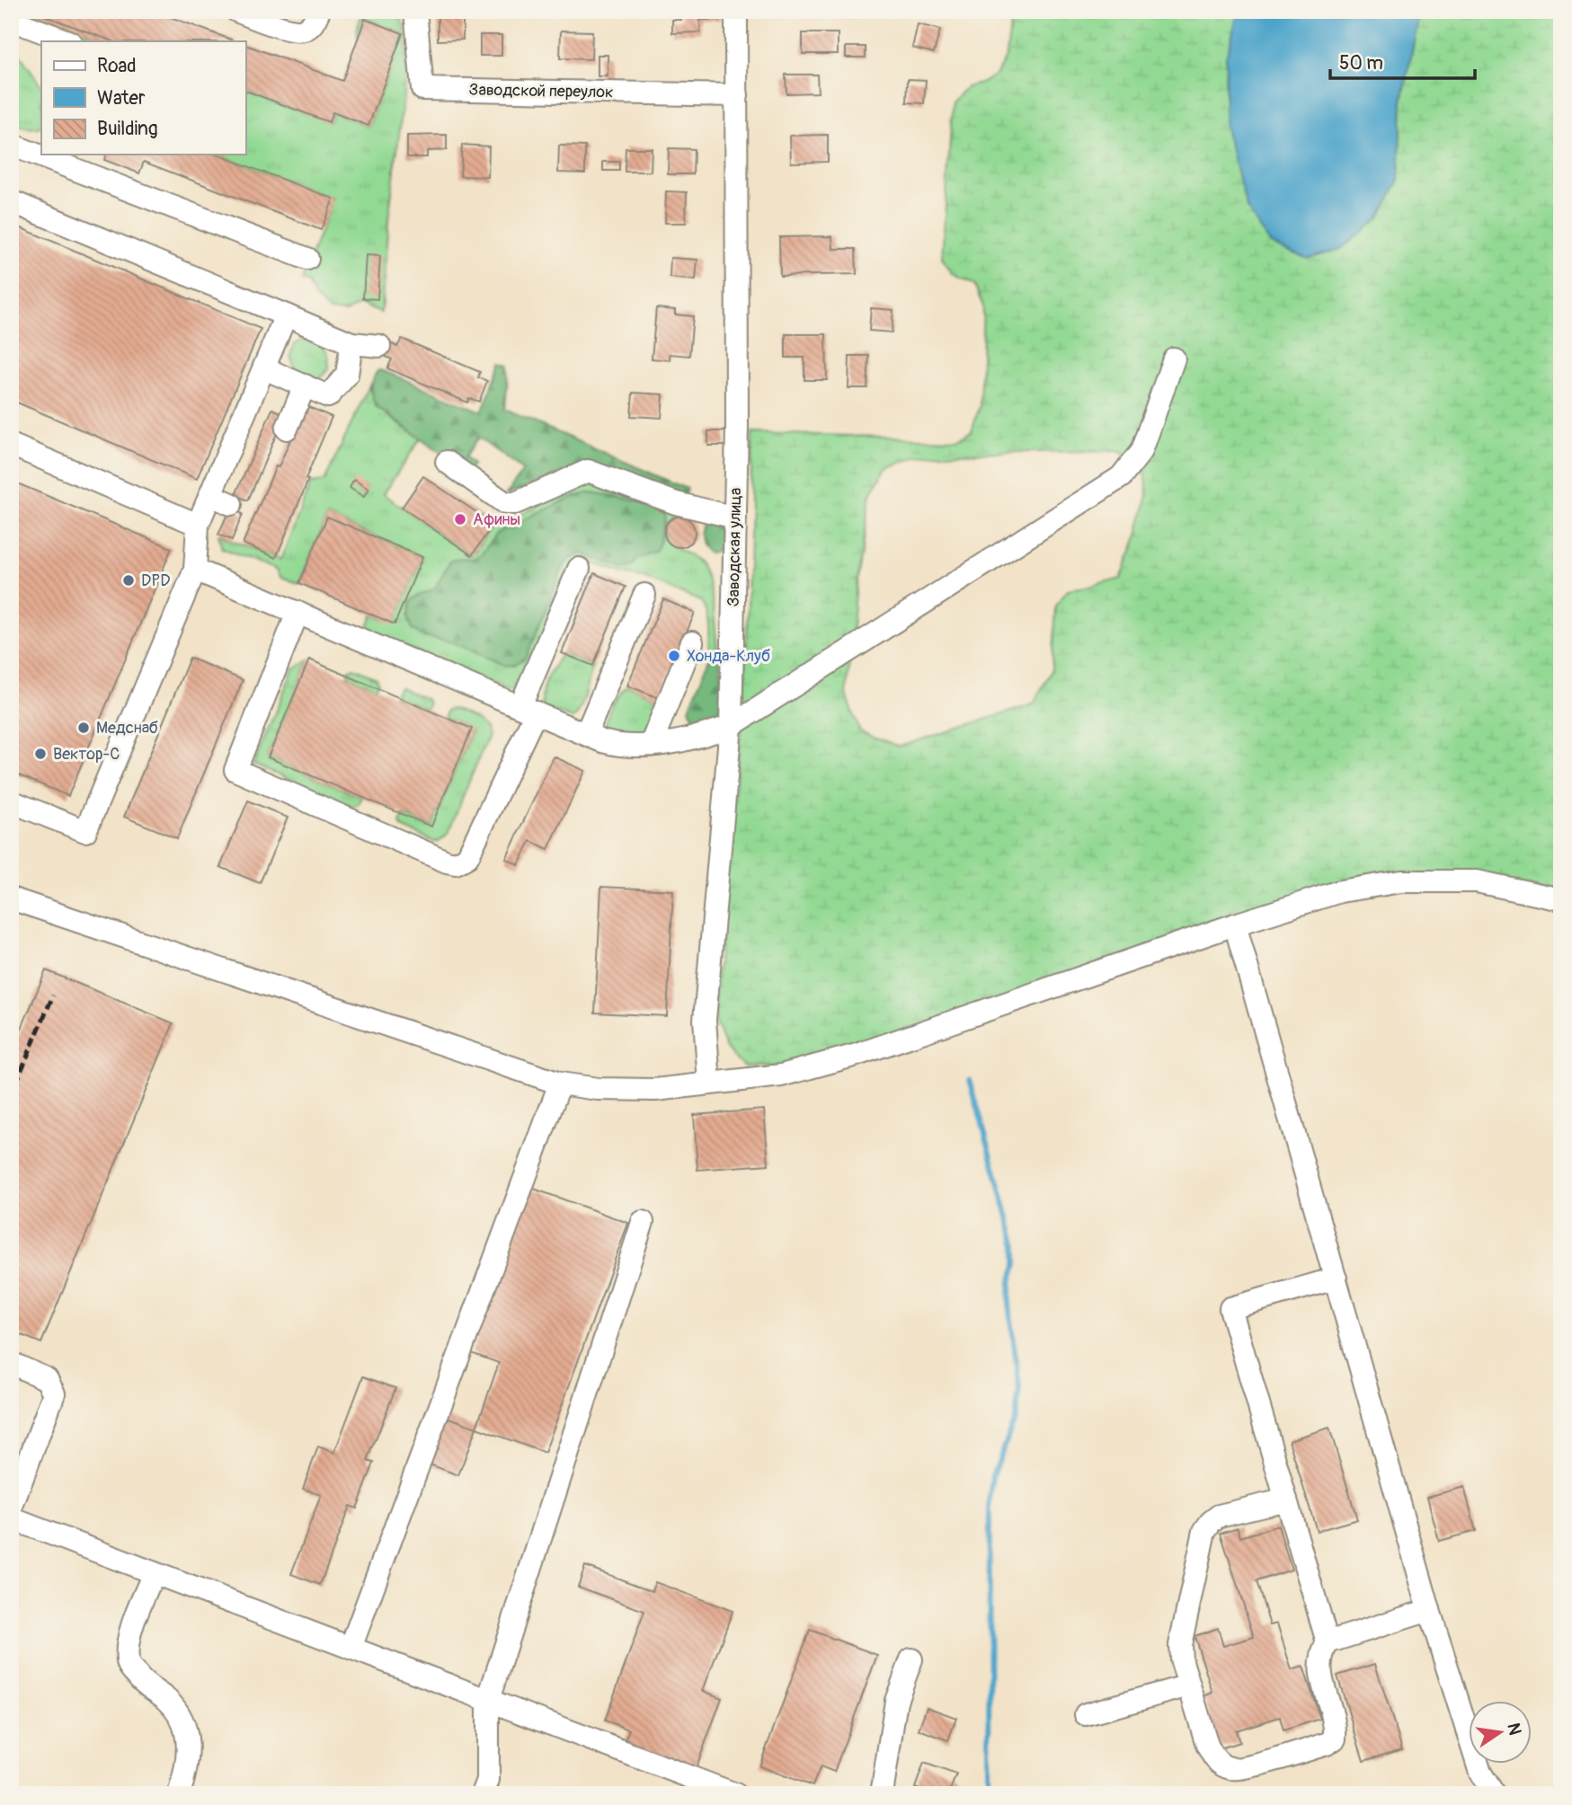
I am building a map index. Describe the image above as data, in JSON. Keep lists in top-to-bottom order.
{
  "streets": {
    "street": ["Заводской переулок", "Заводская улица"]
  },
  "crossings": [
    ["Заводской переулок", "Заводская улица"]
  ],
  "places": [
    "Афины",
    "DPD",
    "Хонда-Клуб",
    "Медснаб",
    "Вектор-С"
  ],
  "legend": ["Road", "Water", "Building"],
  "scale_bar": "50 m",
  "north": "right"
}
